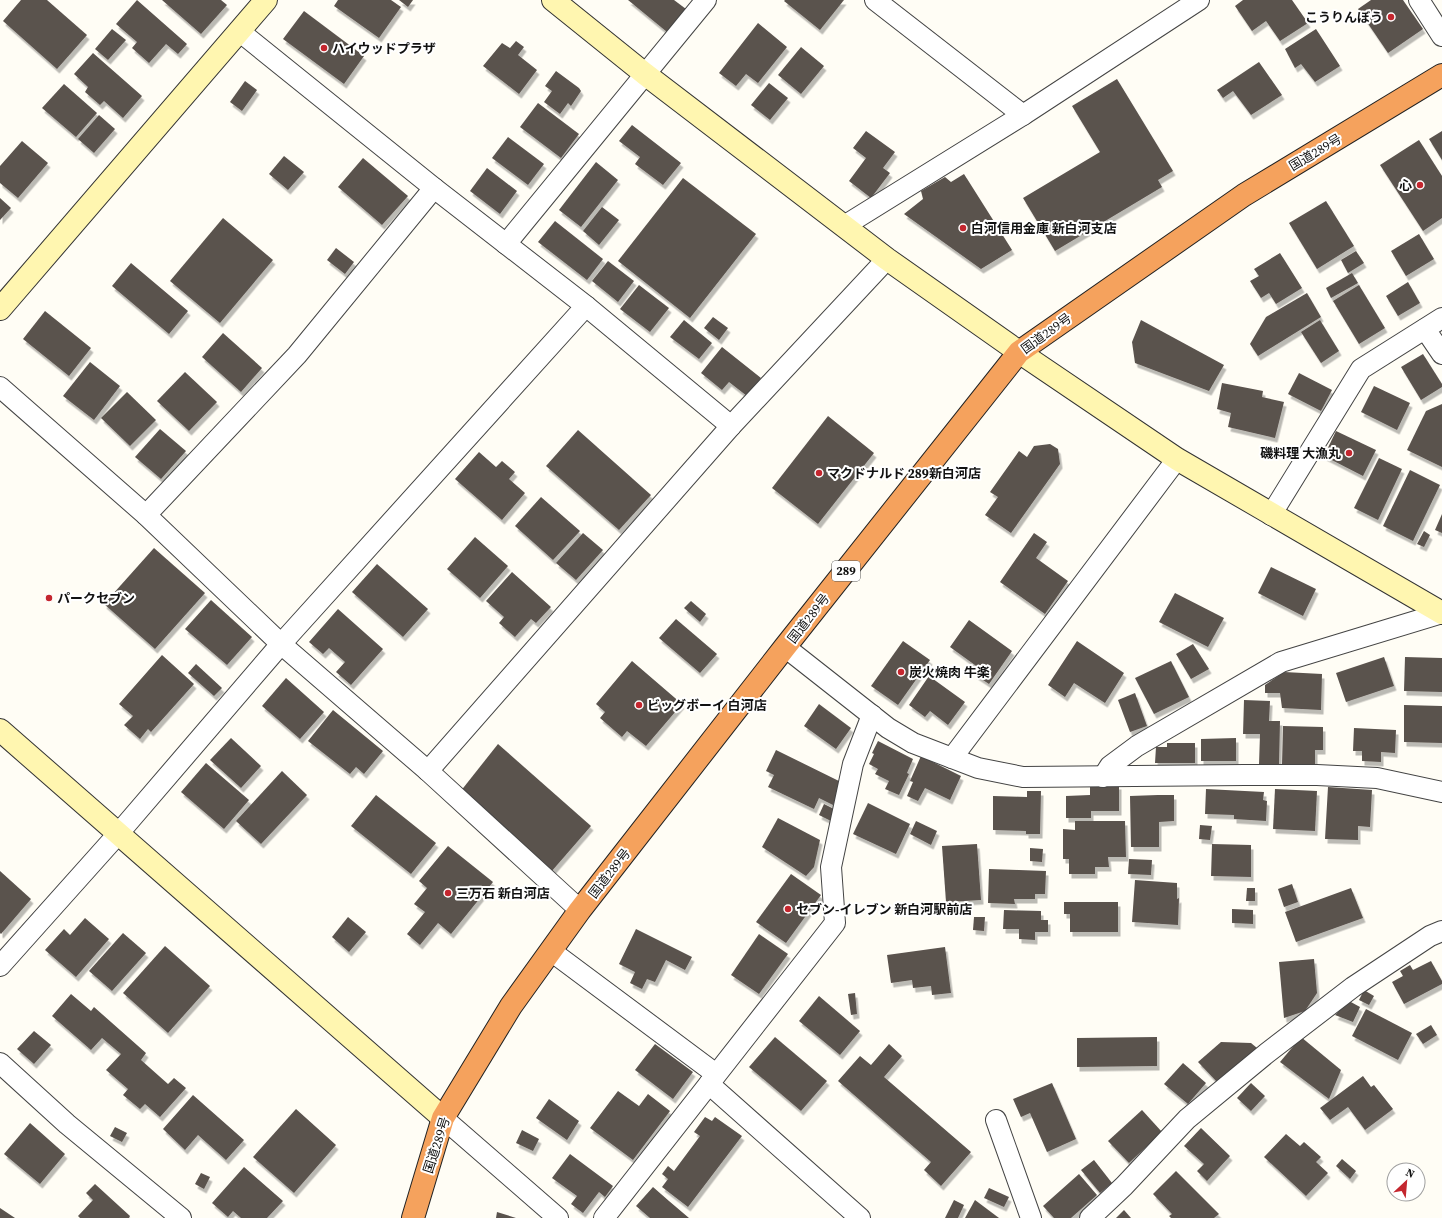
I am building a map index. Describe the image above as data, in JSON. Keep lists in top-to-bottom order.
{
  "streets": {
    "highway": ["国道289号", "289"]
  },
  "places": [
    "こうりんぼう",
    "ハイウッドプラザ",
    "心",
    "白河信用金庫 新白河支店",
    "磯料理 大漁丸",
    "マクドナルド 289新白河店",
    "パークセブン",
    "炭火焼肉 牛楽",
    "ビッグボーイ 白河店",
    "三万石 新白河店",
    "セブン‐イレブン 新白河駅前店"
  ],
  "north": "top right"
}
